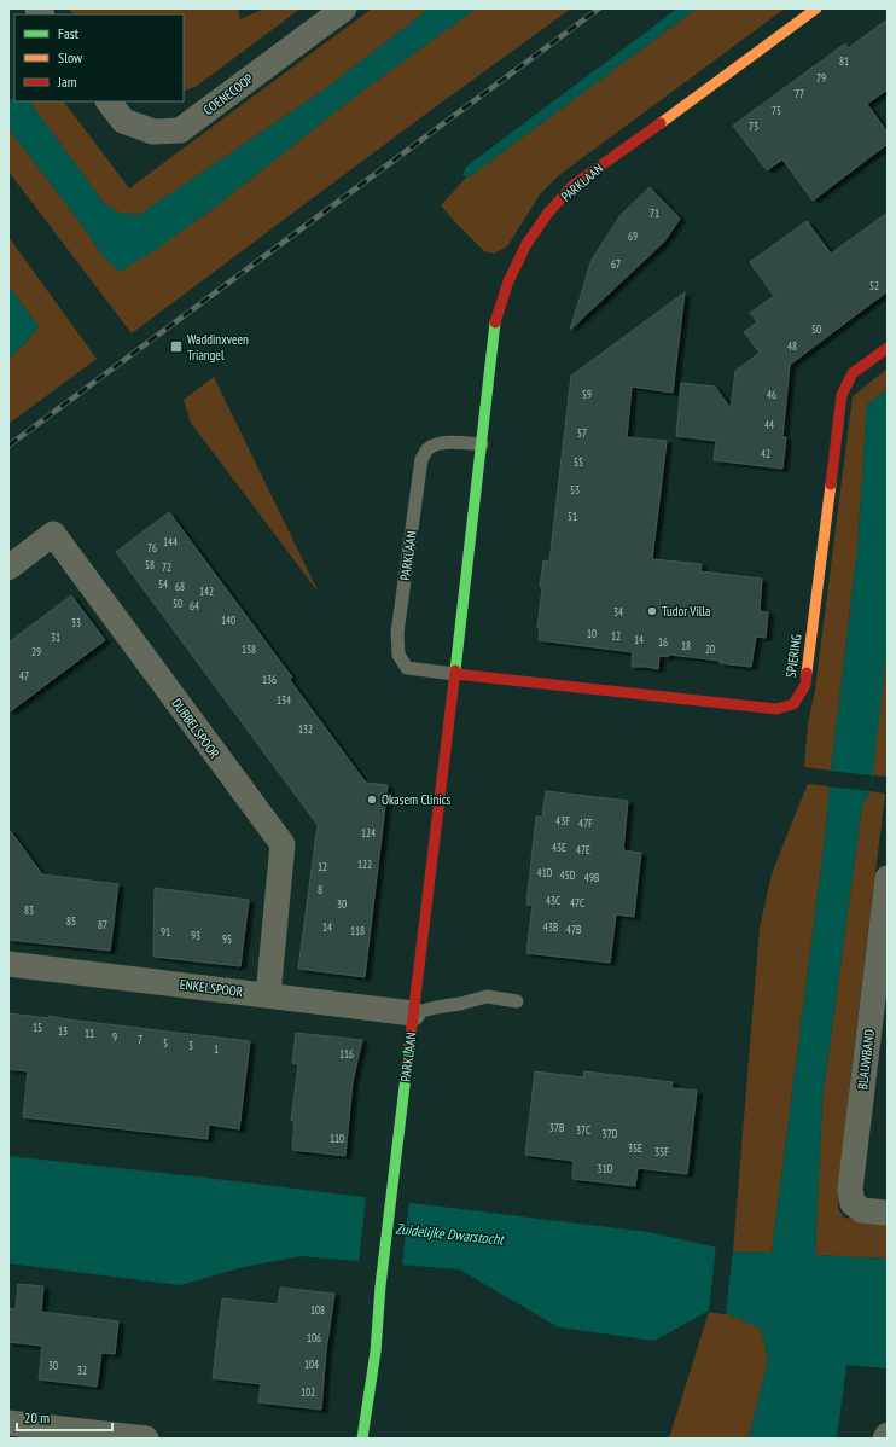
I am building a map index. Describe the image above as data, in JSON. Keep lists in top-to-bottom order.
{
  "streets": {
    "street": [
      "COENECOOP",
      "PARKLAAN",
      "SPIERING",
      "DUBBELSPOOR",
      "ENKELSPOOR",
      "BLAUWBAND"
    ]
  },
  "crossings": [
    ["PARKLAAN", "SPIERING"],
    ["PARKLAAN", "ENKELSPOOR"],
    ["DUBBELSPOOR", "ENKELSPOOR"]
  ],
  "water": ["Zuidelijke Dwarstocht"],
  "places": {
    "transit": ["Waddinxveen Triangel"],
    "other": ["Tudor Villa", "Okasem Clinics"]
  },
  "house_numbers": [
    "81",
    "79",
    "77",
    "75",
    "73",
    "71",
    "69",
    "67",
    "52",
    "50",
    "48",
    "59",
    "46",
    "44",
    "57",
    "42",
    "55",
    "53",
    "51",
    "144",
    "76",
    "58",
    "72",
    "54",
    "68",
    "142",
    "50",
    "64",
    "34",
    "140",
    "33",
    "10",
    "12",
    "31",
    "14",
    "16",
    "18",
    "138",
    "20",
    "29",
    "47",
    "136",
    "134",
    "132",
    "43F",
    "47F",
    "124",
    "43E",
    "47E",
    "122",
    "12",
    "41D",
    "45D",
    "49B",
    "8",
    "43C",
    "47C",
    "30",
    "83",
    "85",
    "87",
    "14",
    "43B",
    "47B",
    "118",
    "91",
    "93",
    "95",
    "15",
    "13",
    "11",
    "9",
    "7",
    "5",
    "3",
    "1",
    "116",
    "37B",
    "37C",
    "37D",
    "110",
    "35E",
    "35F",
    "31D",
    "108",
    "106",
    "104",
    "30",
    "32",
    "102"
  ],
  "legend": ["Fast", "Slow", "Jam"],
  "scale_bar": "20 m"
}
